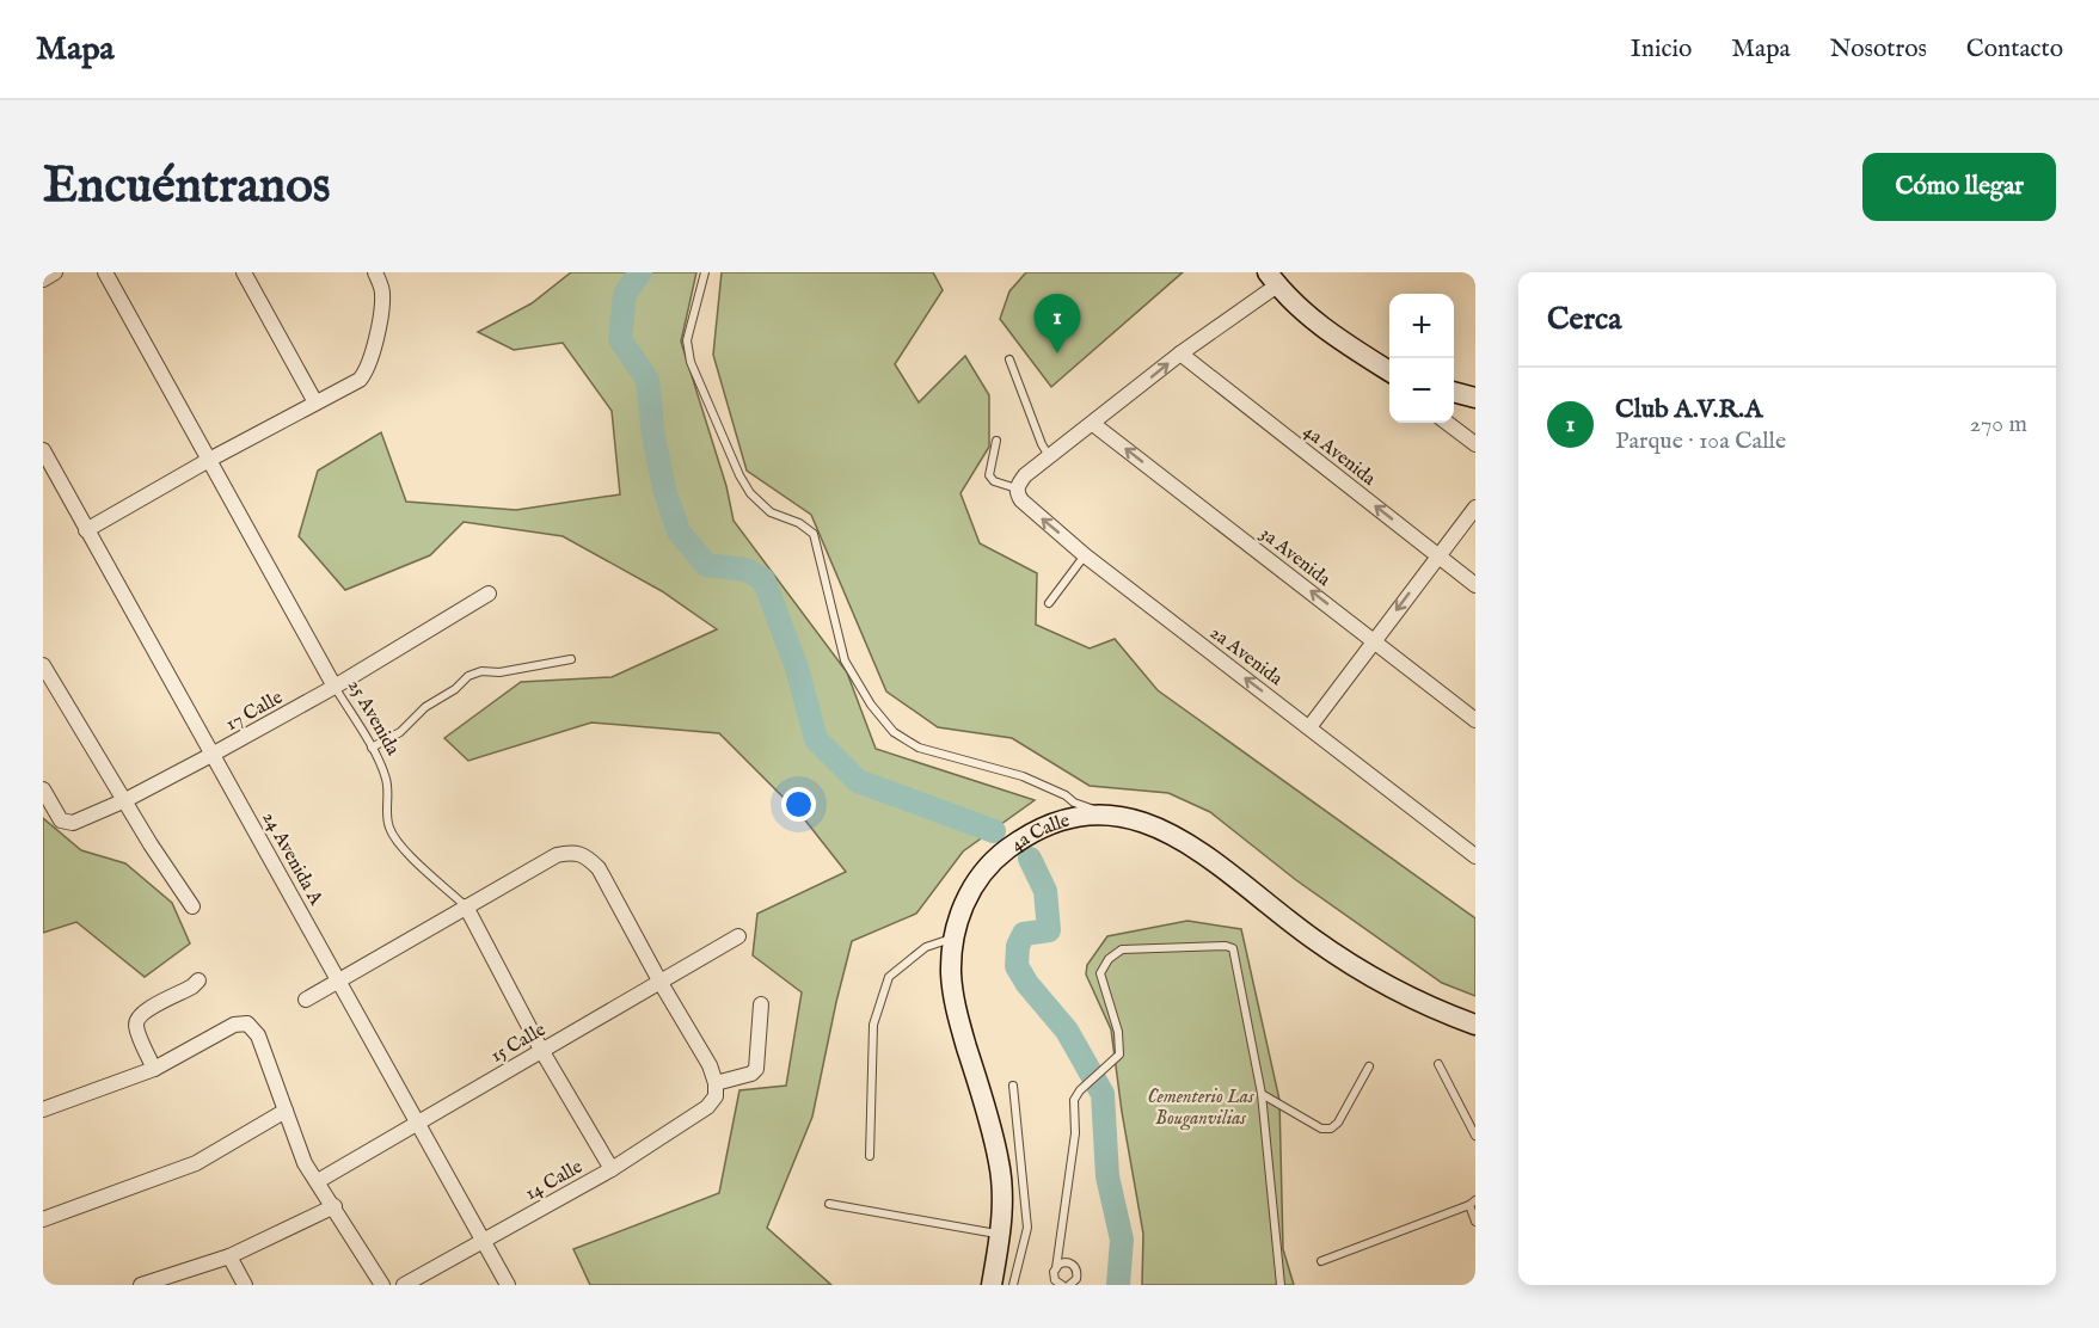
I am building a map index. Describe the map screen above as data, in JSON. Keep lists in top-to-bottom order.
{
  "streets": {
    "main road": ["4a Calle"],
    "street": [
      "4a Avenida",
      "3a Avenida",
      "2a Avenida",
      "17 Calle",
      "25 Avenida",
      "24 Avenida A",
      "15 Calle",
      "14 Calle"
    ]
  },
  "crossings": [
    ["17 Calle", "25 Avenida"],
    ["17 Calle", "24 Avenida A"],
    ["25 Avenida", "15 Calle"],
    ["25 Avenida", "14 Calle"],
    ["24 Avenida A", "15 Calle"],
    ["24 Avenida A", "14 Calle"]
  ],
  "one_way": ["4a Avenida", "3a Avenida", "2a Avenida"],
  "parks": ["Cementerio Las Bouganvilias"],
  "page": {
    "header": "Mapa",
    "nav": [
      "Inicio",
      "Mapa",
      "Nosotros",
      "Contacto"
    ],
    "buttons": "Cómo llegar",
    "title": "Encuéntranos",
    "heading": "Cerca",
    "map_buttons": ["+", "−"],
    "pins": "1",
    "list": [
      {
        "mark": "1",
        "name": "Club A.V.R.A",
        "note": "Parque · 10a Calle",
        "value": "270 m"
      }
    ]
  }
}
